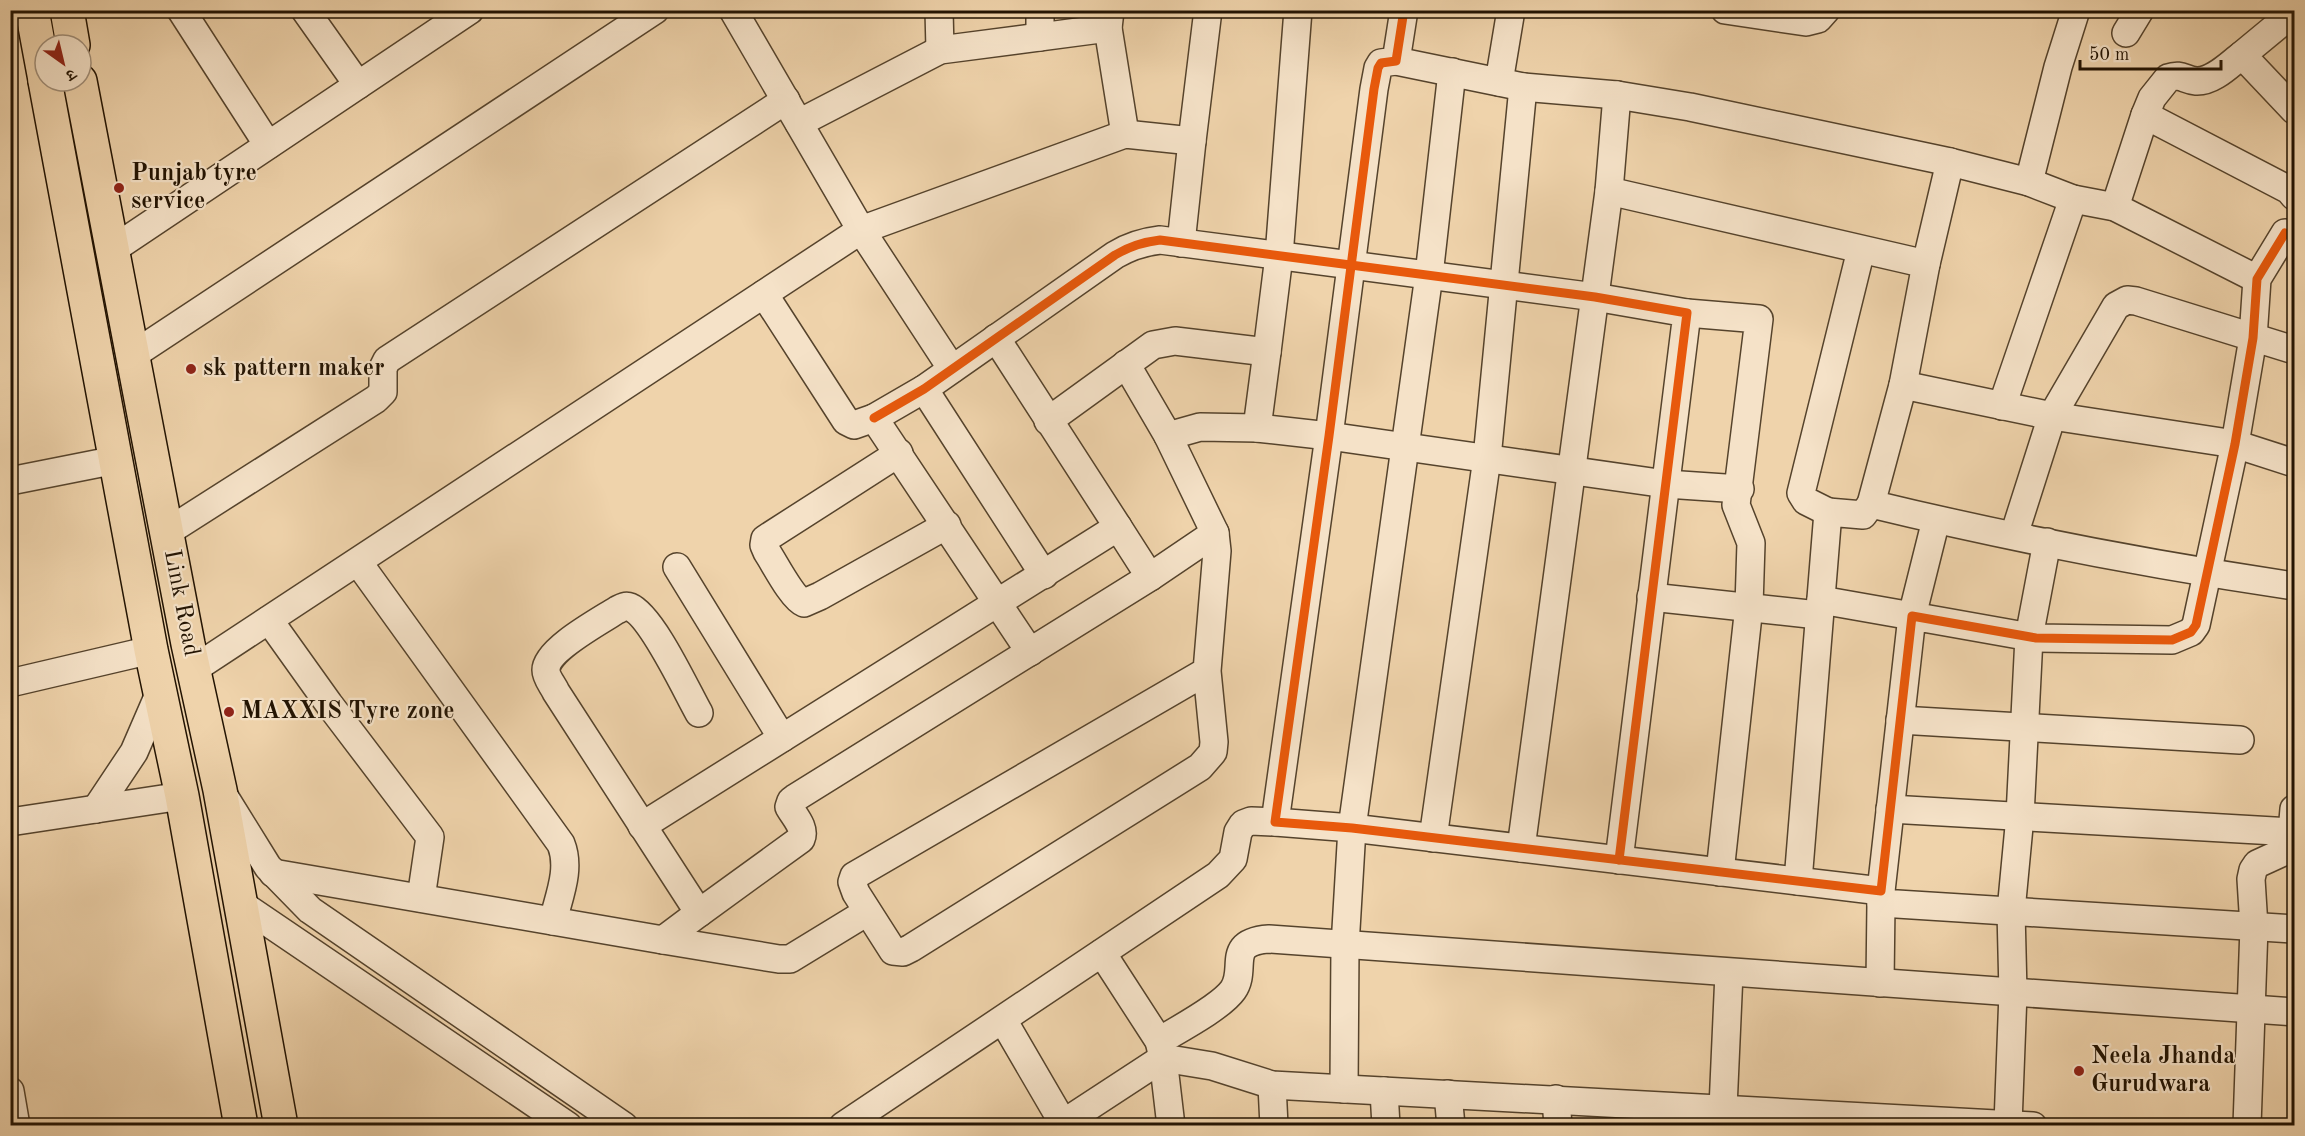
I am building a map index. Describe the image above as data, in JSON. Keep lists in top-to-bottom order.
{
  "streets": {
    "main road": ["Link Road"]
  },
  "places": [
    "Punjab tyre service",
    "sk pattern maker",
    "MAXXIS Tyre zone",
    "Neela Jhanda Gurudwara"
  ],
  "scale_bar": "50 m",
  "north": "bottom right"
}
